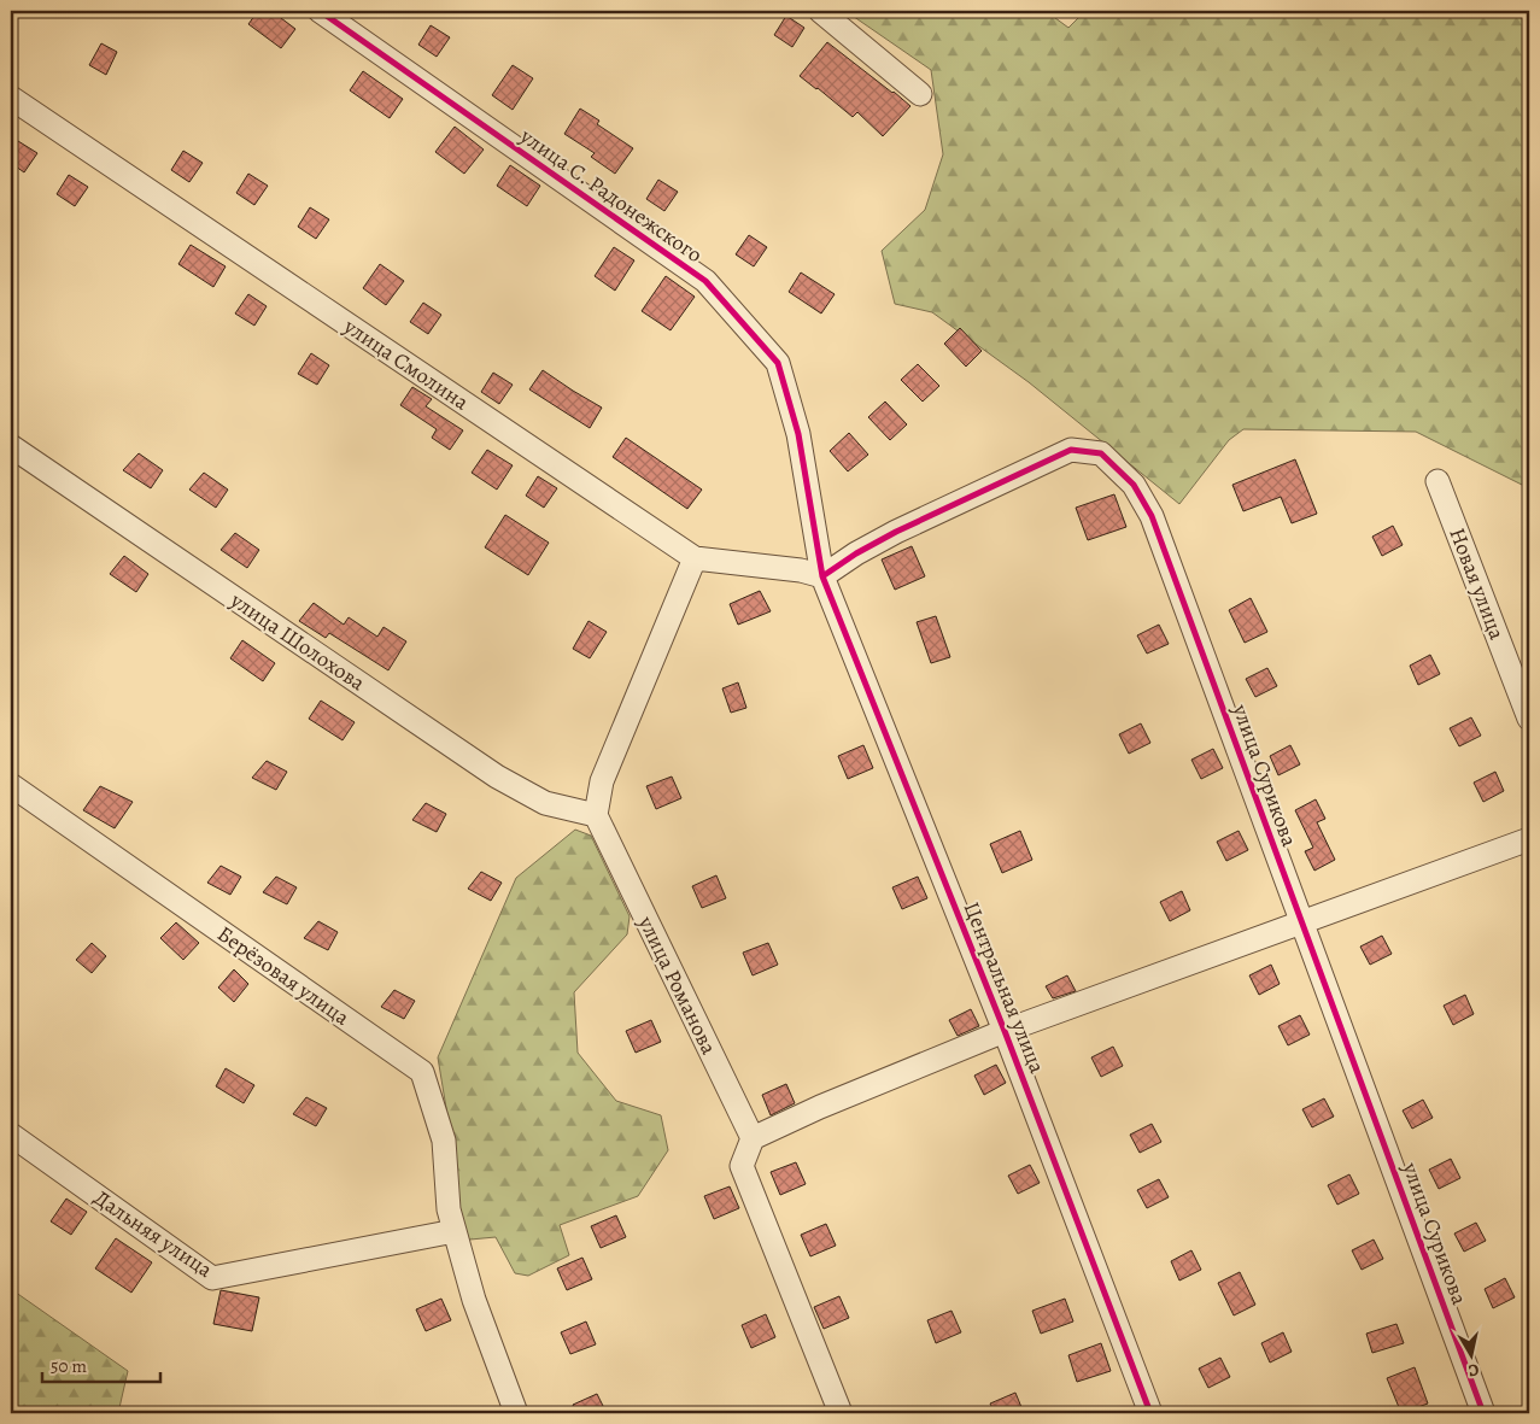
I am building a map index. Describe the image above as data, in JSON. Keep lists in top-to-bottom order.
{
  "streets": {
    "street": [
      "улица С. Радонежского",
      "улица Смолина",
      "Новая улица",
      "улица Шолохова",
      "улица Сурикова",
      "Берёзовая улица",
      "улица Романова",
      "Центральная улица",
      "Дальняя улица"
    ]
  },
  "crossings": [
    ["улица С. Радонежского", "улица Смолина"],
    ["улица С. Радонежского", "улица Сурикова"],
    ["улица С. Радонежского", "Центральная улица"],
    ["улица Смолина", "улица Сурикова"],
    ["улица Смолина", "Центральная улица"],
    ["улица Шолохова", "улица Романова"],
    ["улица Сурикова", "Центральная улица"],
    ["Берёзовая улица", "Дальняя улица"]
  ],
  "scale_bar": "50 m",
  "north": "bottom"
}
